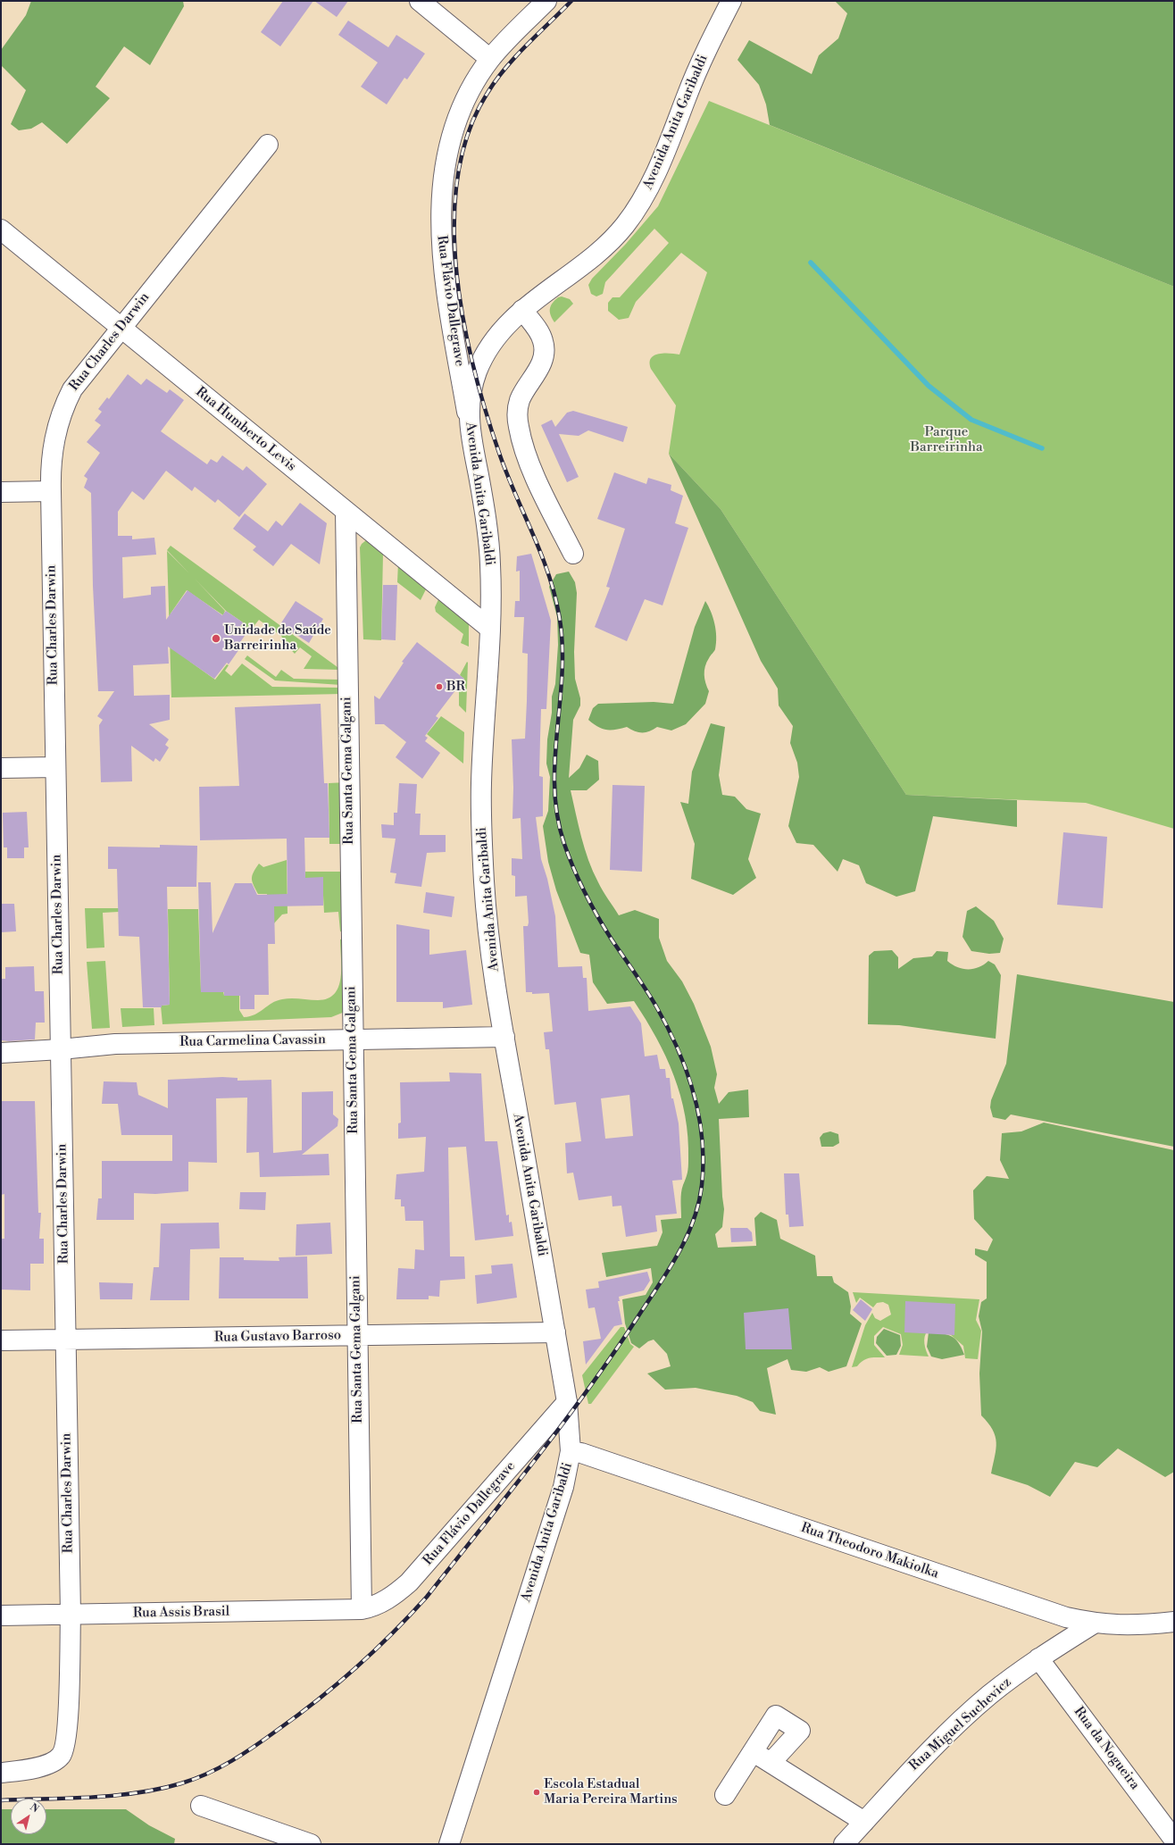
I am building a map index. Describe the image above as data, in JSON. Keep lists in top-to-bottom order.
{
  "streets": {
    "street": [
      "Avenida Anita Garibaldi",
      "Rua Flávio Dallegrave",
      "Rua Charles Darwin",
      "Rua Humberto Levis",
      "Rua Santa Gema Galgani",
      "Rua Carmelina Cavassin",
      "Rua Gustavo Barroso",
      "Rua Theodoro Makiolka",
      "Rua Assis Brasil",
      "Rua Miguel Suchevicz",
      "Rua da Nogueira"
    ]
  },
  "crossings": [
    ["Avenida Anita Garibaldi", "Rua Flávio Dallegrave"],
    ["Avenida Anita Garibaldi", "Rua Humberto Levis"],
    ["Avenida Anita Garibaldi", "Rua Carmelina Cavassin"],
    ["Avenida Anita Garibaldi", "Rua Gustavo Barroso"],
    ["Avenida Anita Garibaldi", "Rua Theodoro Makiolka"],
    ["Rua Flávio Dallegrave", "Rua Santa Gema Galgani"],
    ["Rua Flávio Dallegrave", "Rua Assis Brasil"],
    ["Rua Charles Darwin", "Rua Humberto Levis"],
    ["Rua Charles Darwin", "Rua Carmelina Cavassin"],
    ["Rua Charles Darwin", "Rua Gustavo Barroso"],
    ["Rua Charles Darwin", "Rua Assis Brasil"],
    ["Rua Humberto Levis", "Rua Santa Gema Galgani"],
    ["Rua Santa Gema Galgani", "Rua Carmelina Cavassin"],
    ["Rua Santa Gema Galgani", "Rua Gustavo Barroso"],
    ["Rua Santa Gema Galgani", "Rua Assis Brasil"],
    ["Rua Theodoro Makiolka", "Rua Miguel Suchevicz"],
    ["Rua Miguel Suchevicz", "Rua da Nogueira"]
  ],
  "parks": ["Parque Barreirinha"],
  "places": ["Unidade de Saúde Barreirinha", "BR", "Escola Estadual Maria Pereira Martins"],
  "north": "top right"
}
